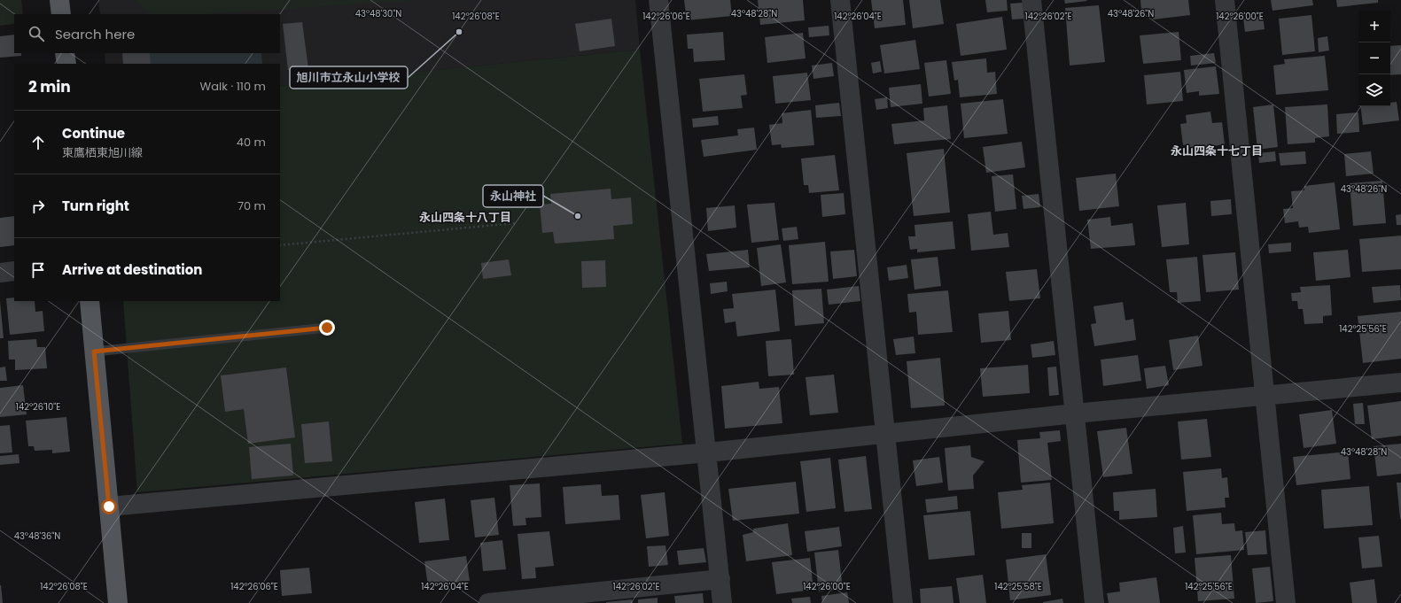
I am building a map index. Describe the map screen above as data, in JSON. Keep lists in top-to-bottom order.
{
  "districts": ["永山四条十七丁目", "永山四条十八丁目"],
  "places": ["旭川市立永山小学校", "永山神社"],
  "page": {
    "map_buttons": ["+", "−"],
    "search": "Search here",
    "heading": ["2 min", "Walk · 110 m"],
    "list": [
      ["Continue", "東鷹栖東旭川線", "40 m"],
      ["Turn right", "70 m"],
      "Arrive at destination"
    ]
  },
  "coordinates": [
    "43°48'30\"N",
    "43°48'28\"N",
    "43°48'26\"N",
    "142°26'08\"E",
    "142°26'06\"E",
    "142°26'04\"E",
    "142°26'02\"E",
    "142°26'00\"E",
    "142°25'56\"E",
    "142°26'10\"E",
    "43°48'36\"N",
    "142°25'58\"E"
  ]
}
